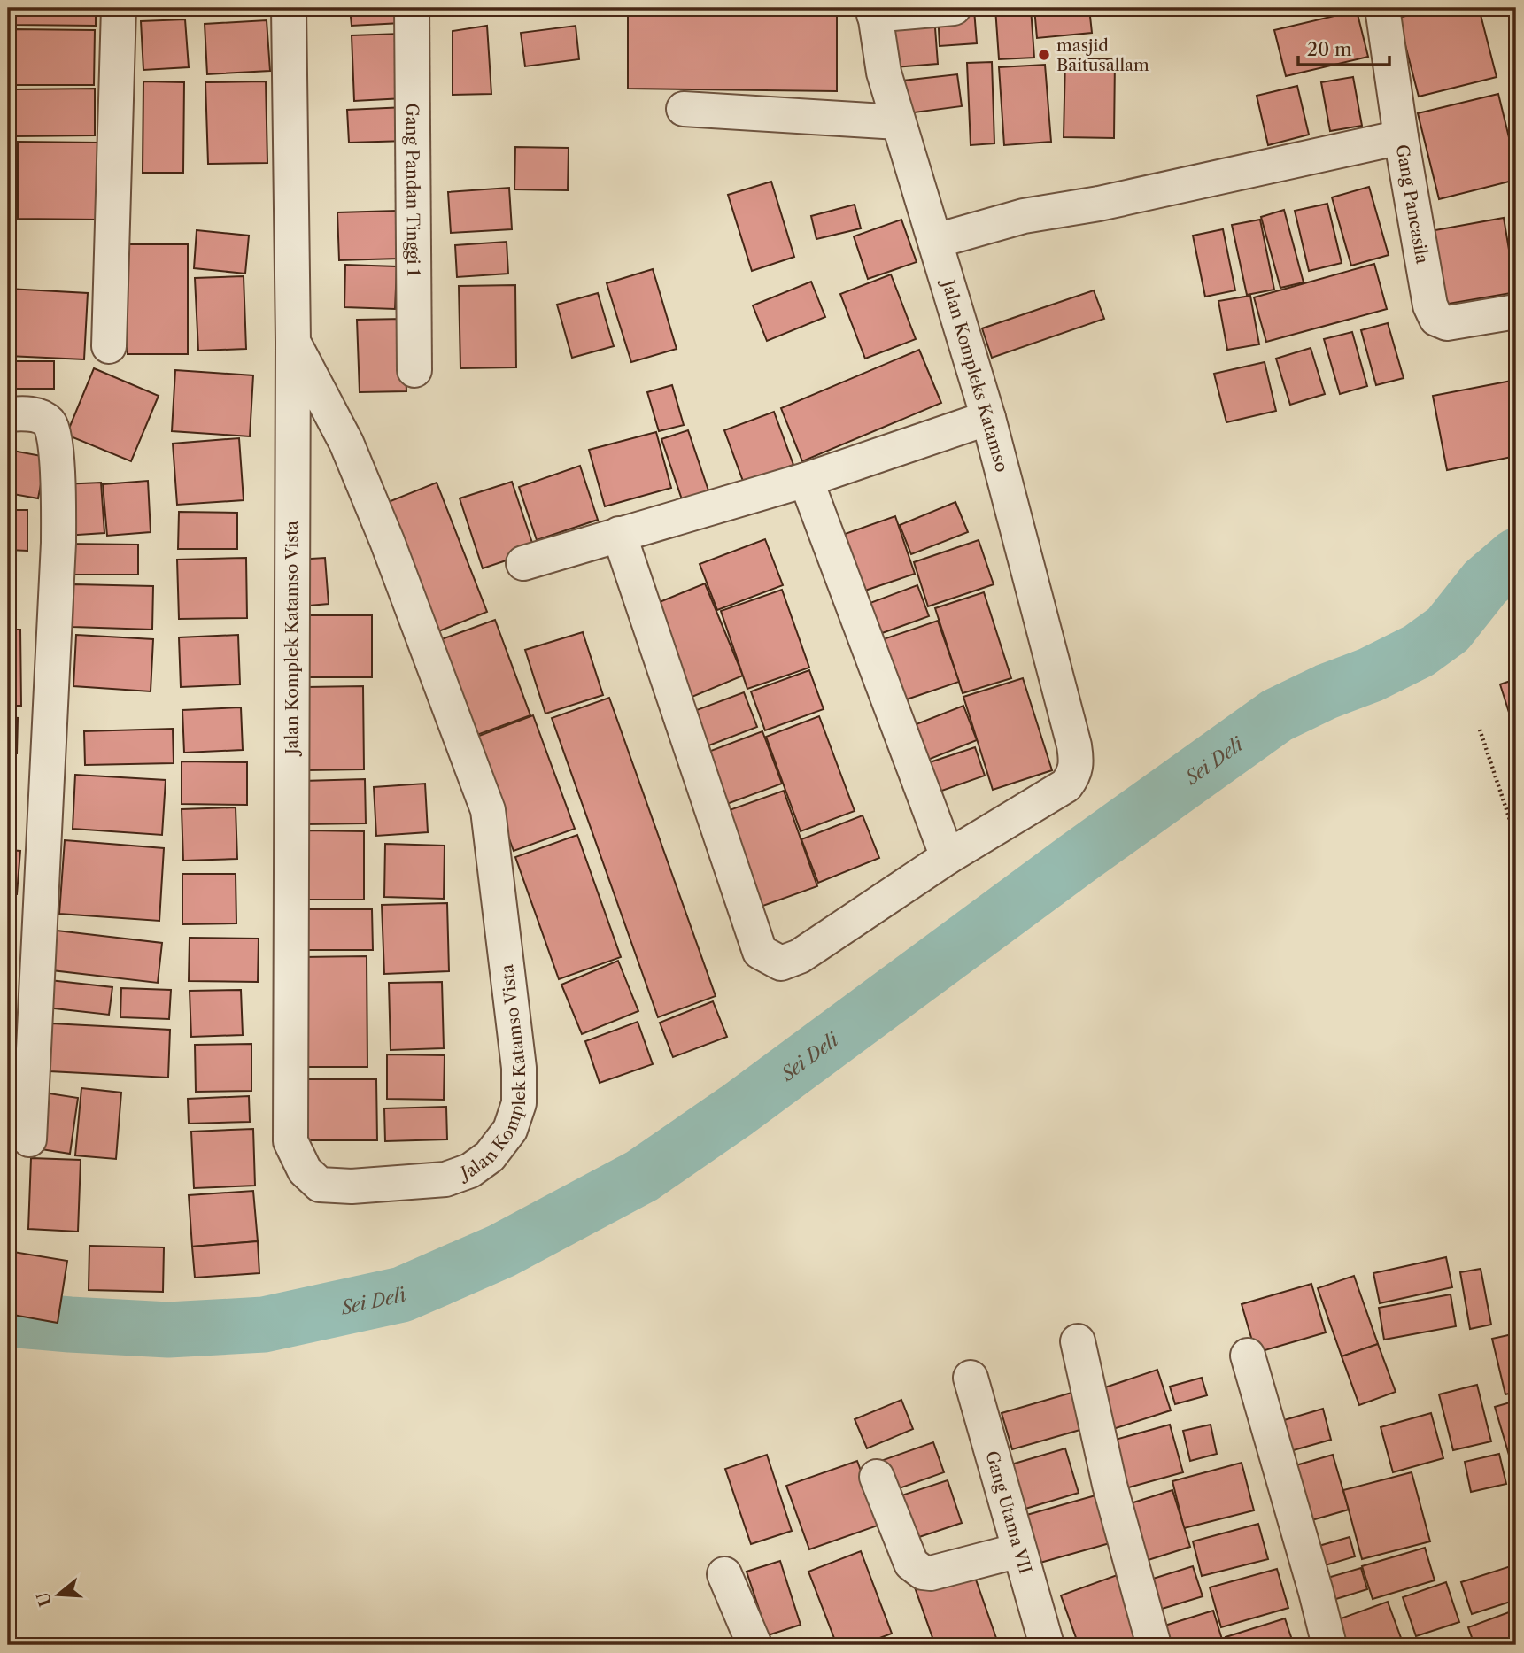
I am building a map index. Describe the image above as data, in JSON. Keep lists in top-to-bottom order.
{
  "streets": {
    "street": [
      "Gang Pandan Tinggi 1",
      "Gang Pancasila",
      "Jalan Kompleks Katamso",
      "Jalan Komplek Katamso Vista",
      "Gang Utama VII"
    ]
  },
  "water": ["Sei Deli"],
  "places": ["masjid Baitusallam"],
  "scale_bar": "20 m",
  "north": "left"
}
